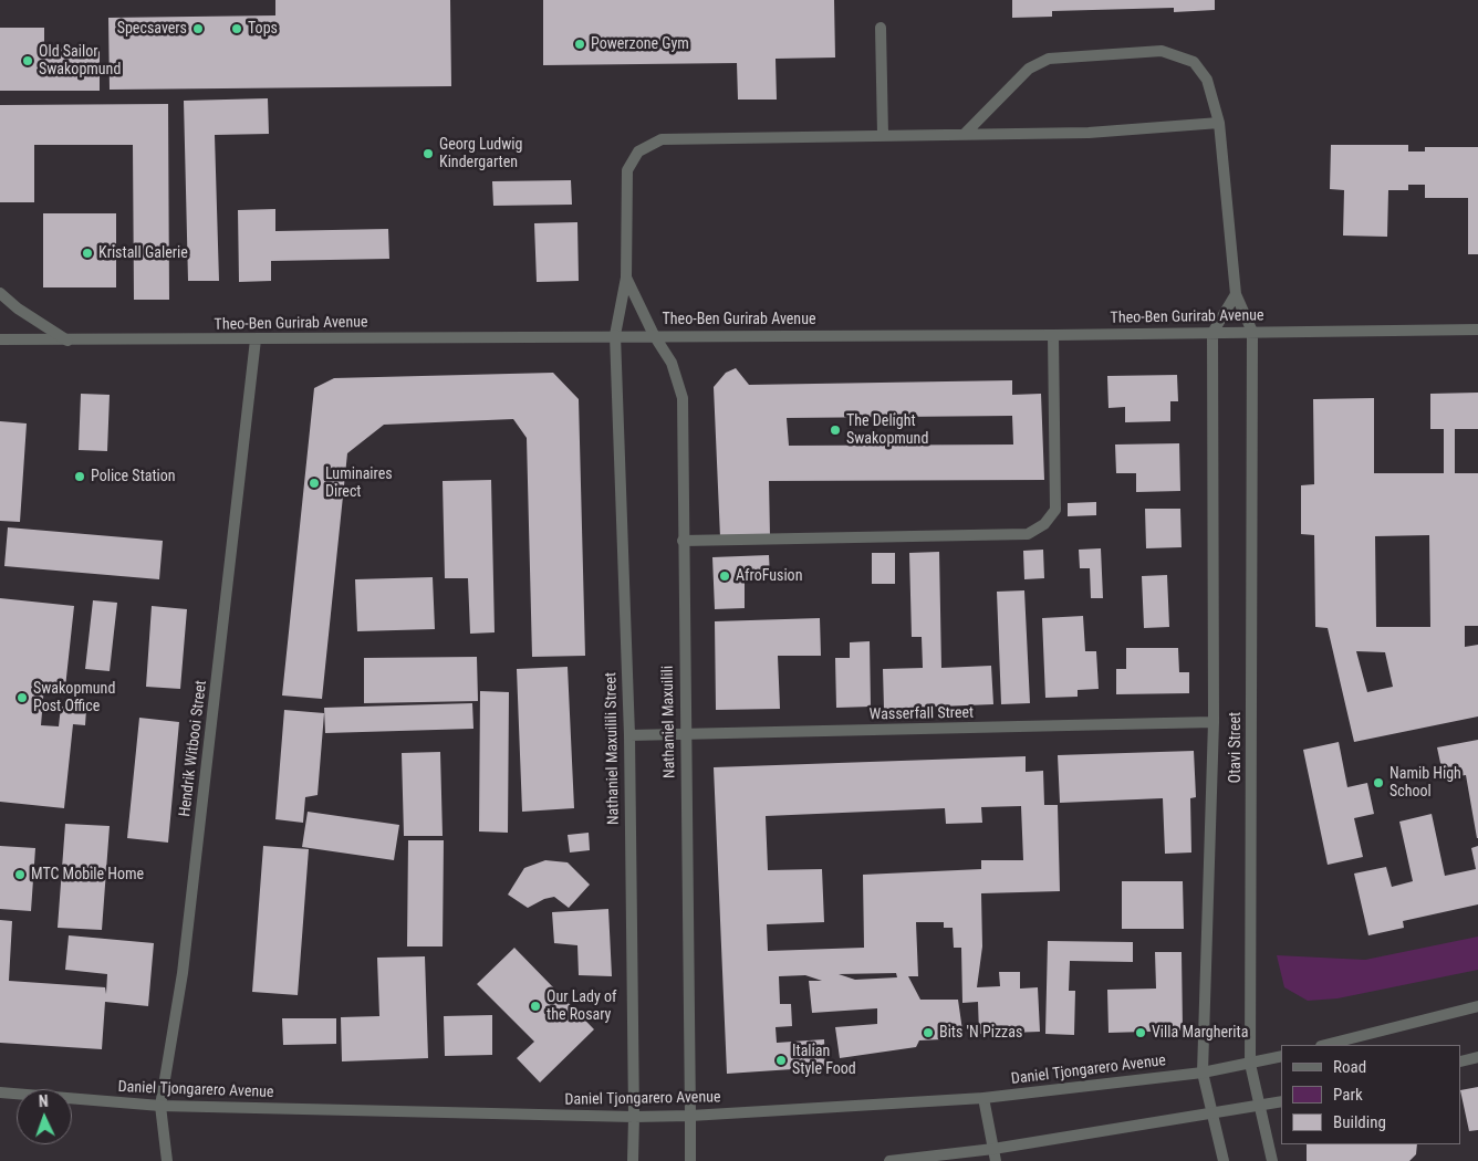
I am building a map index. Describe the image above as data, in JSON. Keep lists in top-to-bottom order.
{
  "streets": {
    "street": [
      "Theo-Ben Gurirab Avenue",
      "Wasserfall Street",
      "Nathaniel Maxuilili",
      "Otavi Street",
      "Hendrik Witbooi Street",
      "Nathaniel Maxuilili Street",
      "Daniel Tjongarero Avenue"
    ]
  },
  "crossings": [
    ["Theo-Ben Gurirab Avenue", "Nathaniel Maxuilili"],
    ["Theo-Ben Gurirab Avenue", "Otavi Street"],
    ["Theo-Ben Gurirab Avenue", "Hendrik Witbooi Street"],
    ["Theo-Ben Gurirab Avenue", "Nathaniel Maxuilili Street"],
    ["Wasserfall Street", "Nathaniel Maxuilili"],
    ["Wasserfall Street", "Otavi Street"],
    ["Wasserfall Street", "Nathaniel Maxuilili Street"],
    ["Nathaniel Maxuilili", "Nathaniel Maxuilili Street"],
    ["Nathaniel Maxuilili", "Daniel Tjongarero Avenue"],
    ["Otavi Street", "Daniel Tjongarero Avenue"],
    ["Hendrik Witbooi Street", "Daniel Tjongarero Avenue"],
    ["Nathaniel Maxuilili Street", "Daniel Tjongarero Avenue"]
  ],
  "places": [
    "Specsavers",
    "Tops",
    "Powerzone Gym",
    "Old Sailor Swakopmund",
    "Georg Ludwig Kindergarten",
    "Kristall Galerie",
    "The Delight Swakopmund",
    "Police Station",
    "Luminaires Direct",
    "AfroFusion",
    "Swakopmund Post Office",
    "Namib High School",
    "MTC Mobile Home",
    "Our Lady of the Rosary",
    "Bits 'N Pizzas",
    "Villa Margherita",
    "Italian Style Food"
  ],
  "legend": ["Road", "Park", "Building"],
  "north": "top"
}
